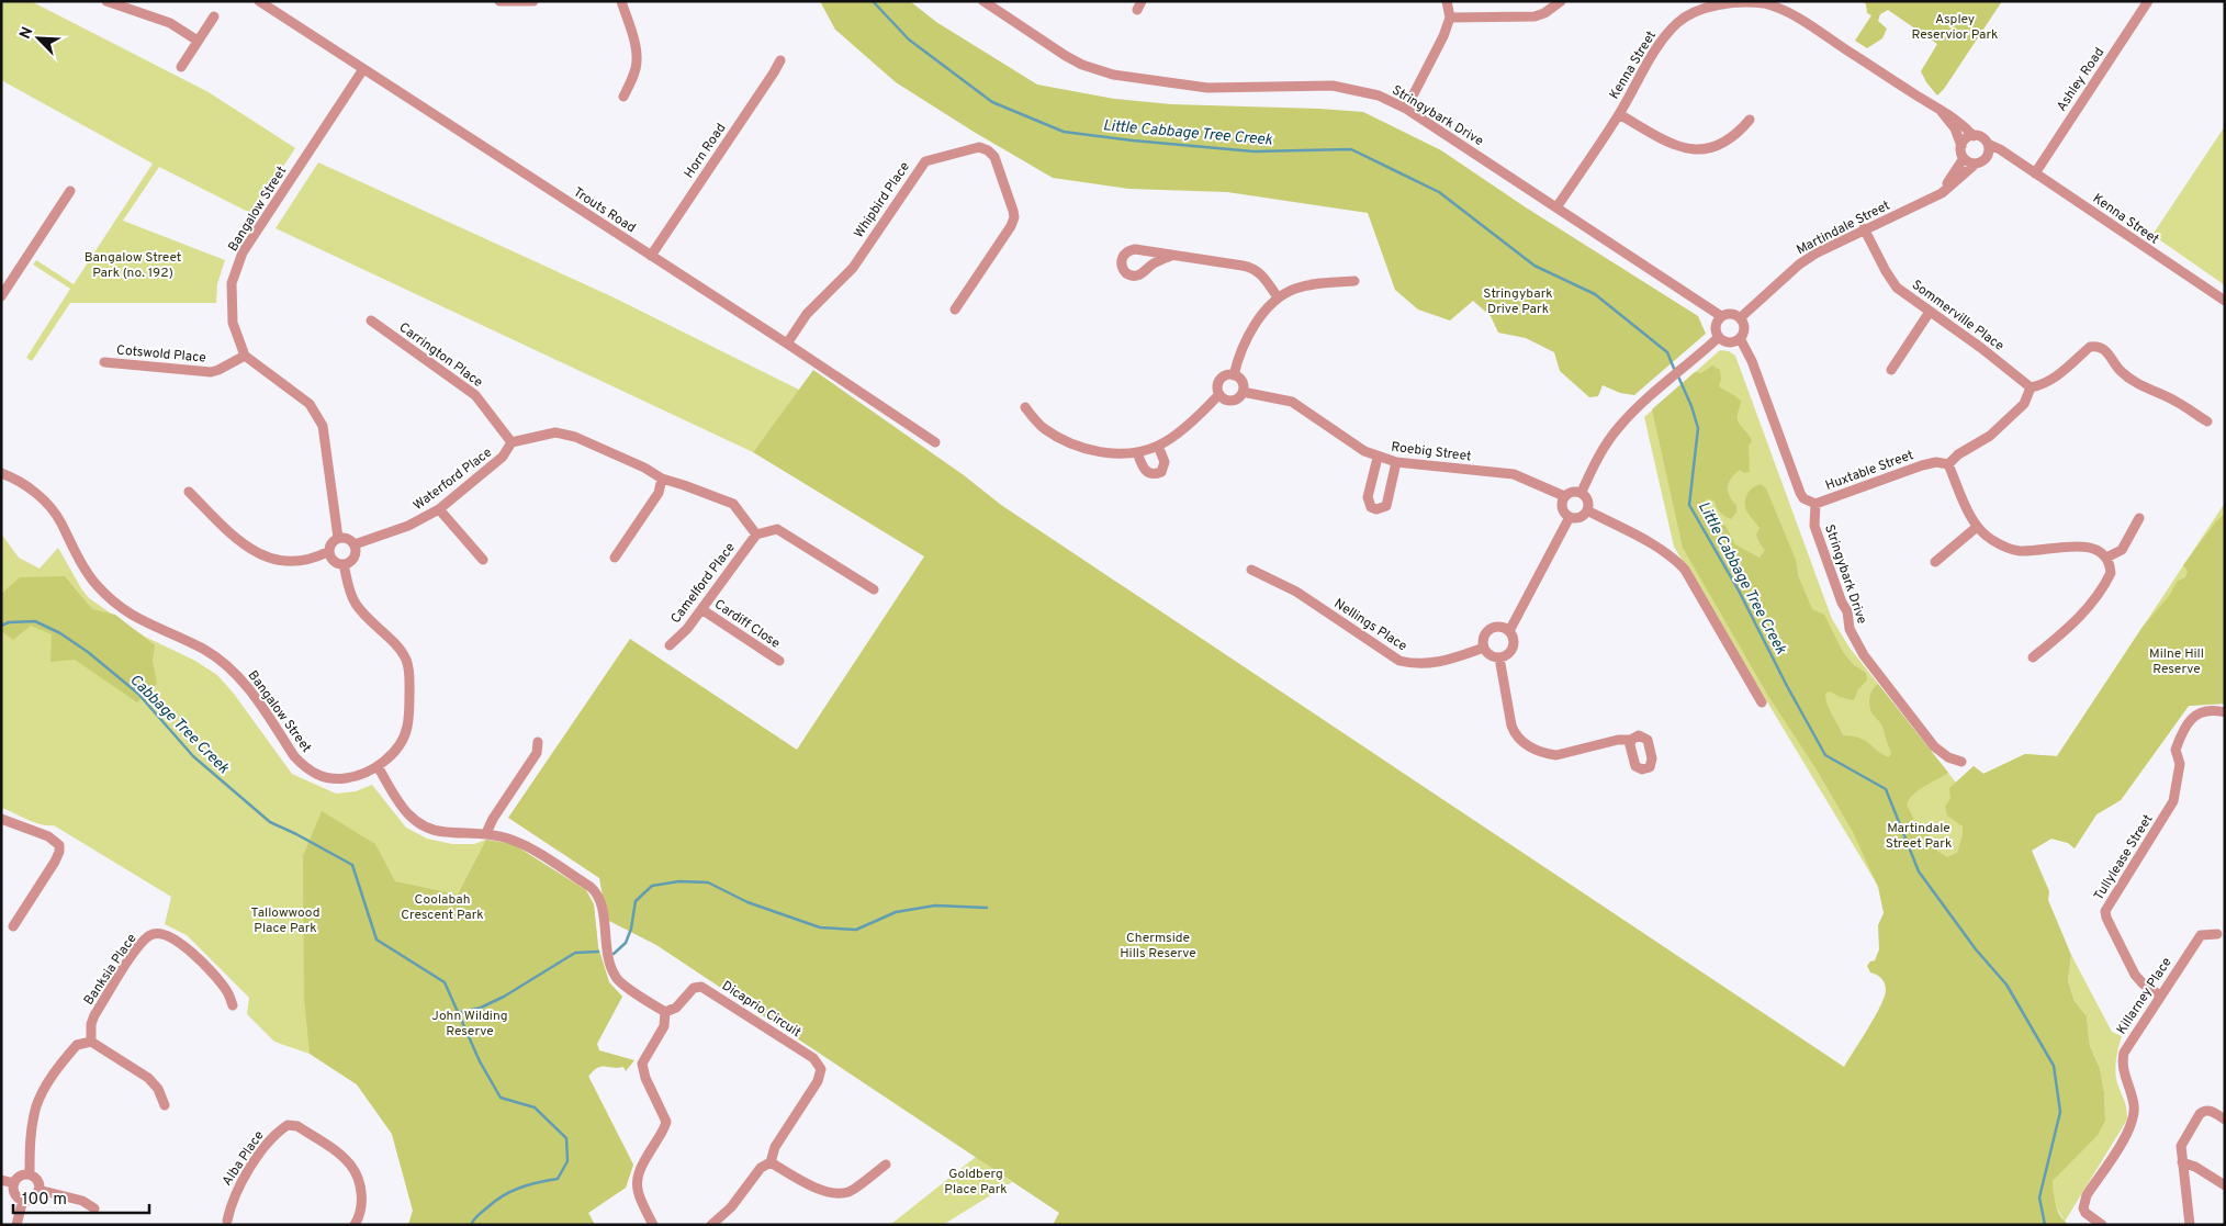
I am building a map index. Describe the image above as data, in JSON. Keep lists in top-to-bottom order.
{
  "streets": {
    "street": [
      "Kenna Street",
      "Ashley Road",
      "Stringybark Drive",
      "Horn Road",
      "Whipbird Place",
      "Bangalow Street",
      "Trouts Road",
      "Martindale Street",
      "Sommerville Place",
      "Cotswold Place",
      "Carrington Place",
      "Roebig Street",
      "Huxtable Street",
      "Waterford Place",
      "Camelford Place",
      "Cardiff Close",
      "Nellings Place",
      "Tullylease Street",
      "Banksia Place",
      "Killarney Place",
      "Dicaprio Circuit",
      "Alba Place"
    ]
  },
  "crossings": [
    ["Kenna Street", "Ashley Road"],
    ["Kenna Street", "Stringybark Drive"],
    ["Kenna Street", "Martindale Street"],
    ["Stringybark Drive", "Martindale Street"],
    ["Stringybark Drive", "Huxtable Street"],
    ["Horn Road", "Trouts Road"],
    ["Whipbird Place", "Trouts Road"],
    ["Bangalow Street", "Trouts Road"],
    ["Bangalow Street", "Cotswold Place"],
    ["Bangalow Street", "Waterford Place"],
    ["Martindale Street", "Sommerville Place"],
    ["Carrington Place", "Waterford Place"],
    ["Camelford Place", "Cardiff Close"],
    ["Tullylease Street", "Killarney Place"]
  ],
  "water": ["Little Cabbage Tree Creek", "Cabbage Tree Creek"],
  "parks": [
    "Aspley Reservior Park",
    "Bangalow Street Park (no. 192)",
    "Stringybark Drive Park",
    "Milne Hill Reserve",
    "Martindale Street Park",
    "Coolabah Crescent Park",
    "Tallowwood Place Park",
    "Chermside Hills Reserve",
    "John Wilding Reserve",
    "Goldberg Place Park"
  ],
  "scale_bar": "100 m",
  "north": "top left"
}
